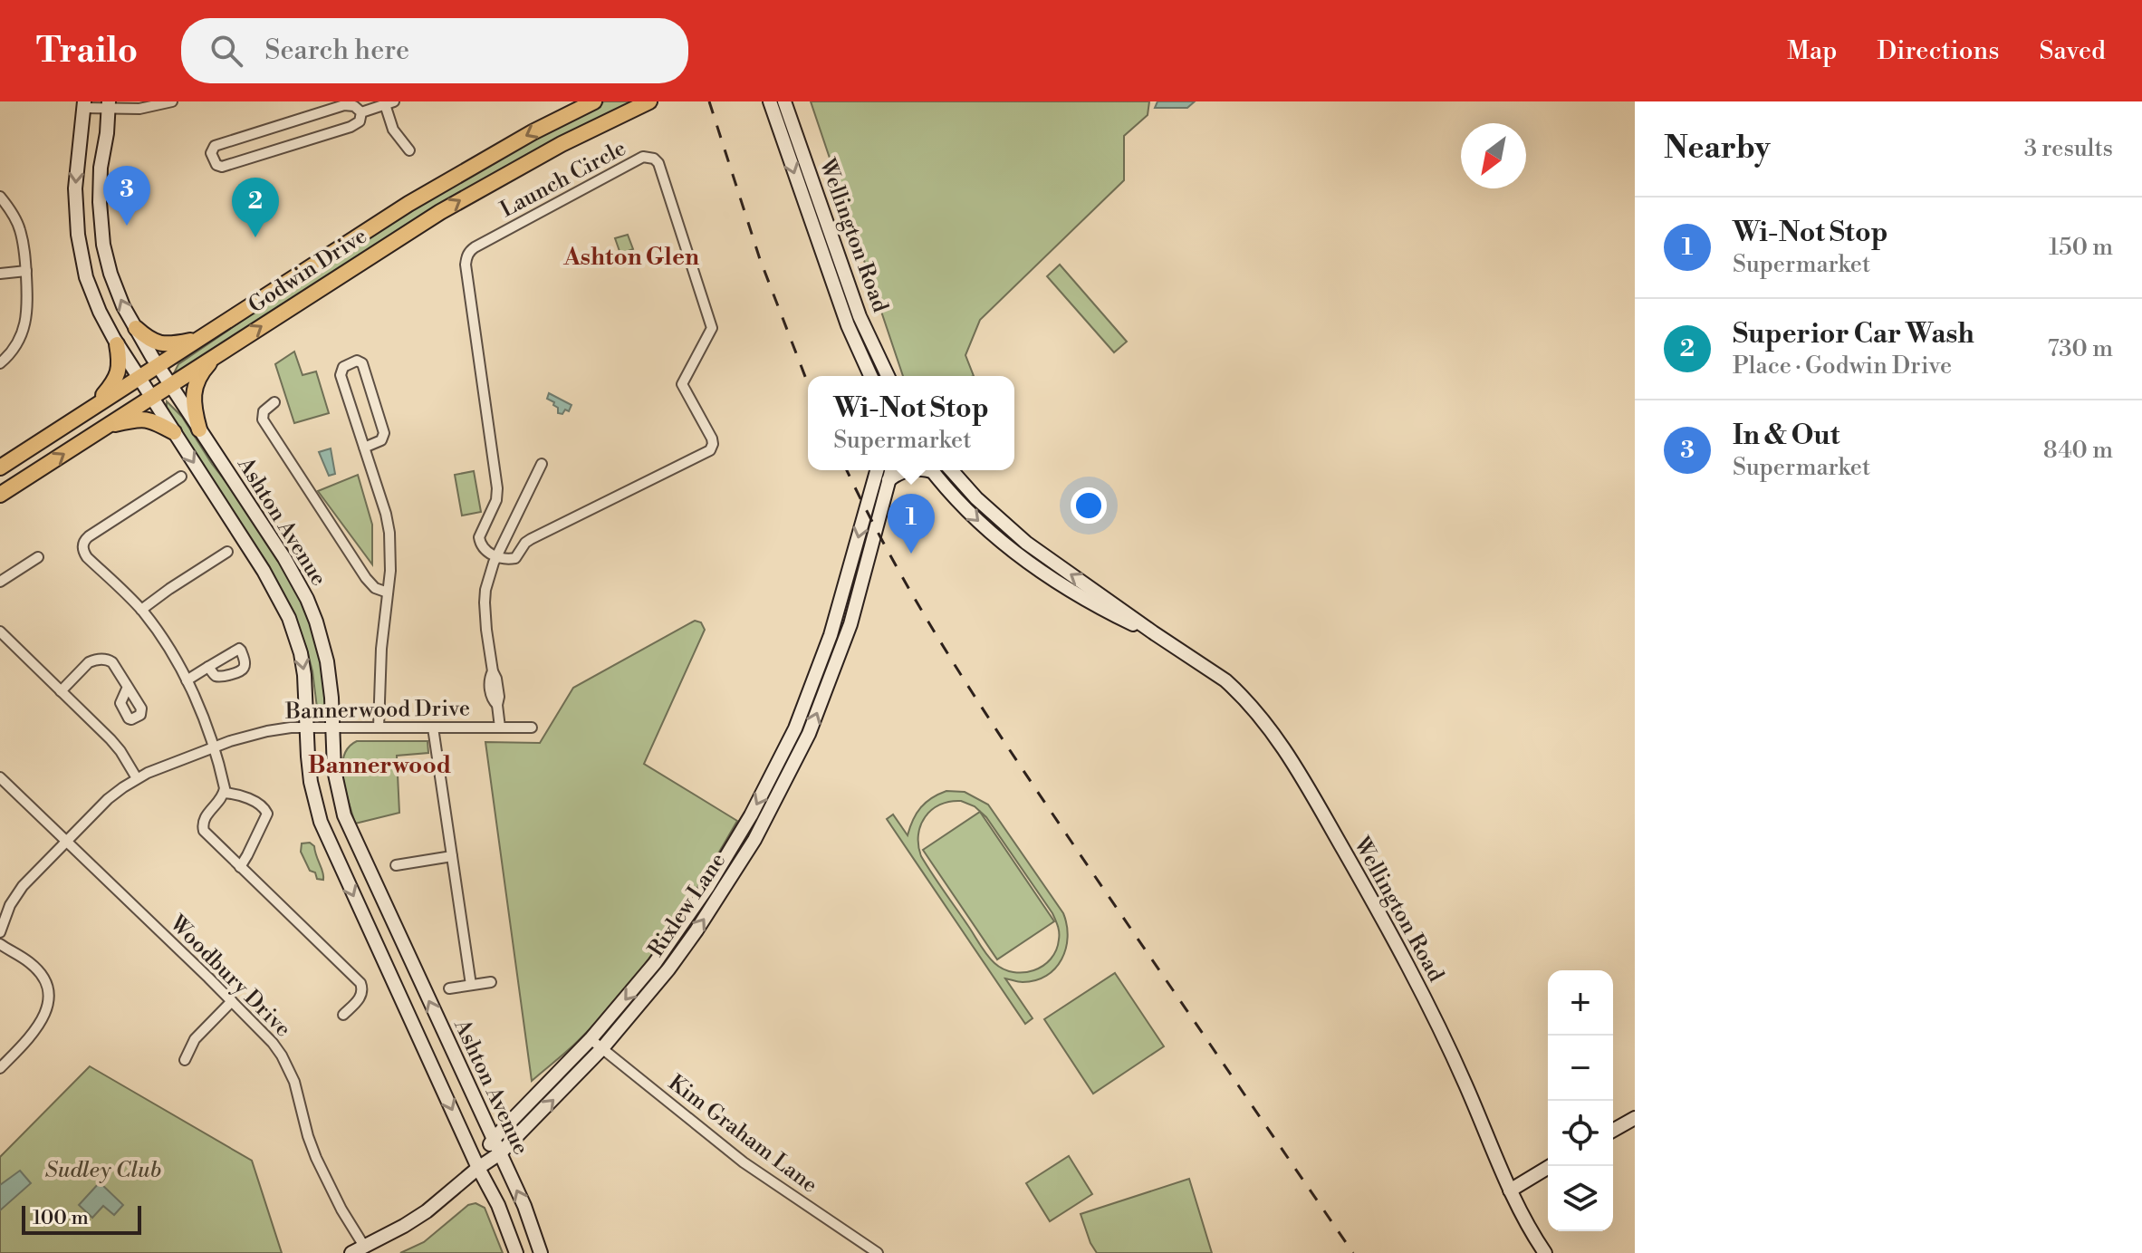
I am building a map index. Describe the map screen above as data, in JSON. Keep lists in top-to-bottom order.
{
  "streets": {
    "main road": [
      "Wellington Road",
      "Godwin Drive",
      "Ashton Avenue",
      "Rixlew Lane"
    ],
    "street": [
      "Launch Circle",
      "Bannerwood Drive",
      "Woodbury Drive",
      "Kim Graham Lane"
    ]
  },
  "crossings": [
    ["Godwin Drive", "Ashton Avenue"],
    ["Ashton Avenue", "Bannerwood Drive"],
    ["Ashton Avenue", "Rixlew Lane"],
    ["Bannerwood Drive", "Woodbury Drive"],
    ["Rixlew Lane", "Woodbury Drive"],
    ["Rixlew Lane", "Kim Graham Lane"]
  ],
  "districts": ["Ashton Glen", "Bannerwood"],
  "parks": ["Sudley Club"],
  "scale_bar": "100 m",
  "north": "bottom left",
  "page": {
    "header": "Trailo",
    "search": "Search here",
    "nav": ["Map", "Directions", "Saved"],
    "heading": ["Nearby", "3 results"],
    "pins": ["3", "2", "1"],
    "list": [
      {
        "mark": "1",
        "name": "Wi-Not Stop",
        "note": "Supermarket",
        "value": "150 m"
      },
      {
        "mark": "2",
        "name": "Superior Car Wash",
        "note": "Place · Godwin Drive",
        "value": "730 m"
      },
      {
        "mark": "3",
        "name": "In & Out",
        "note": "Supermarket",
        "value": "840 m"
      }
    ],
    "popup": ["Wi-Not Stop", "Supermarket"],
    "map_buttons": ["+", "−"],
    "scale": "100 m"
  }
}
